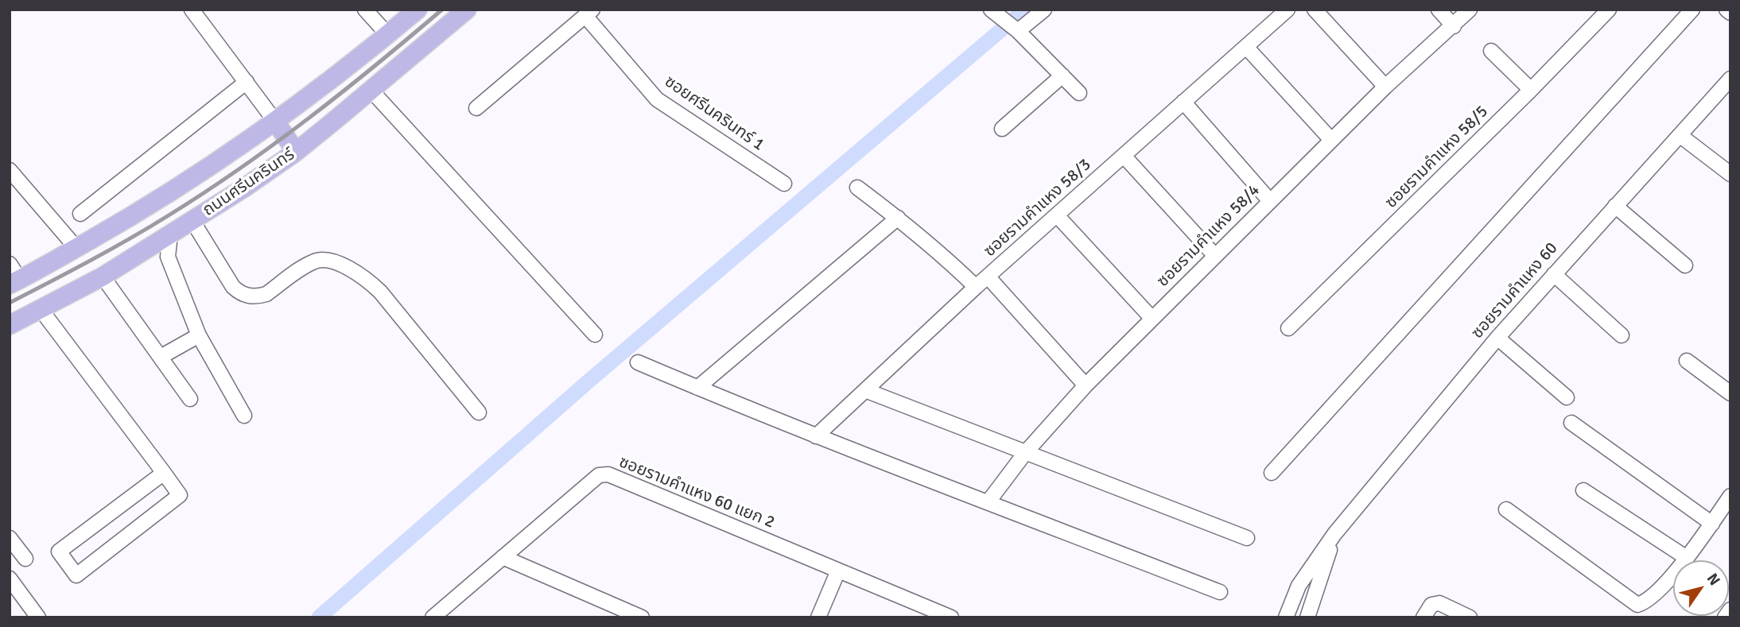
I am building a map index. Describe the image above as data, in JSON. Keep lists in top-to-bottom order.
{
  "streets": {
    "main road": ["ถนนศรีนครินทร์"],
    "street": [
      "ซอยศรีนครินทร์ 1",
      "ซอยรามคำแหง 58/5",
      "ซอยรามคำแหง 58/3",
      "ซอยรามคำแหง 58/4",
      "ซอยรามคำแหง 60",
      "ซอยรามคำแหง 60 แยก 2"
    ]
  },
  "north": "top right"
}
